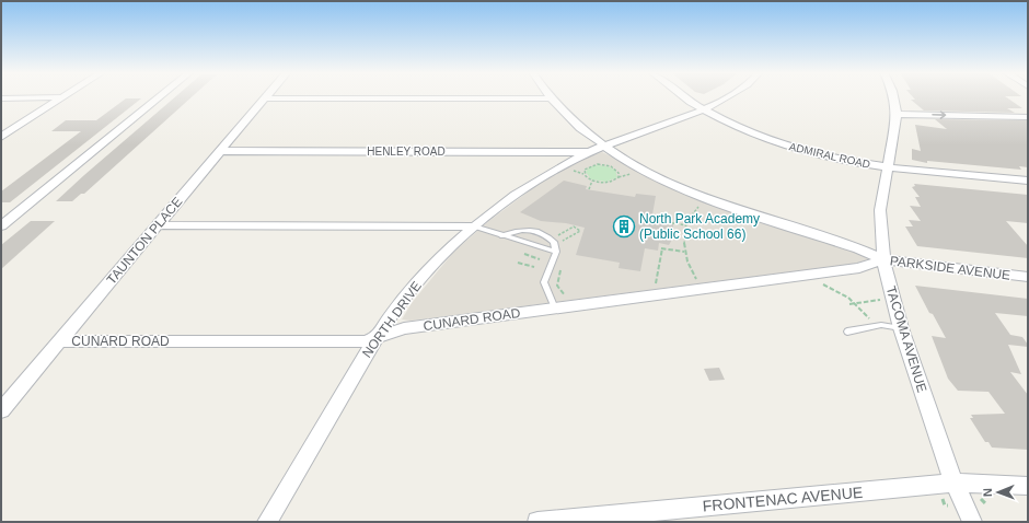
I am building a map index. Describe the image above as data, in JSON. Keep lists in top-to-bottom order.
{
  "streets": {
    "street": [
      "HENLEY ROAD",
      "ADMIRAL ROAD",
      "TAUNTON PLACE",
      "PARKSIDE AVENUE",
      "NORTH DRIVE",
      "CUNARD ROAD",
      "TACOMA AVENUE",
      "FRONTENAC AVENUE"
    ]
  },
  "crossings": [
    ["HENLEY ROAD", "TAUNTON PLACE"],
    ["HENLEY ROAD", "NORTH DRIVE"],
    ["ADMIRAL ROAD", "TACOMA AVENUE"],
    ["TAUNTON PLACE", "CUNARD ROAD"],
    ["PARKSIDE AVENUE", "NORTH DRIVE"],
    ["PARKSIDE AVENUE", "CUNARD ROAD"],
    ["PARKSIDE AVENUE", "TACOMA AVENUE"],
    ["NORTH DRIVE", "CUNARD ROAD"],
    ["CUNARD ROAD", "TACOMA AVENUE"],
    ["TACOMA AVENUE", "FRONTENAC AVENUE"]
  ],
  "places": {
    "building": ["North Park Academy (Public School 66)"]
  },
  "north": "left"
}
